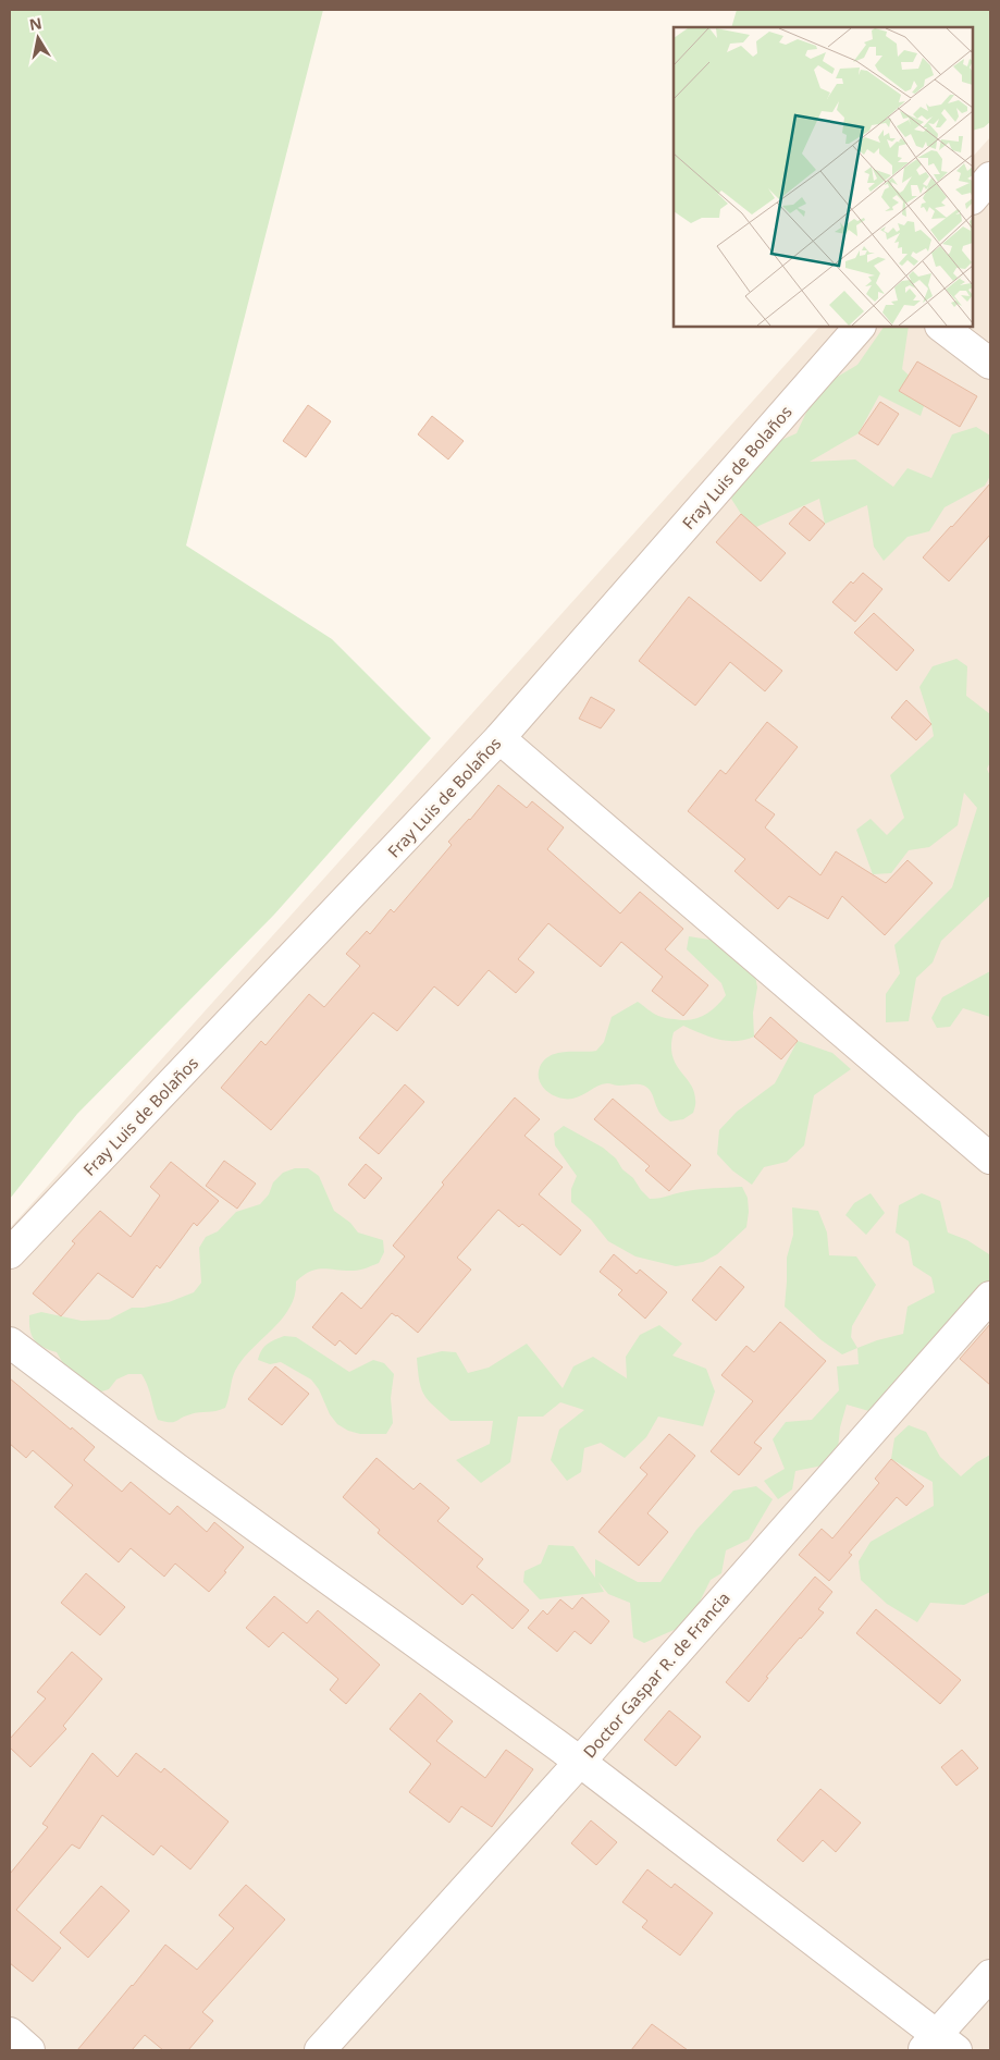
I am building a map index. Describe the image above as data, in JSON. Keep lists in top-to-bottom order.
{
  "streets": {
    "street": ["Fray Luis de Bolaños", "Doctor Gaspar R. de Francia"]
  },
  "north": "top"
}
